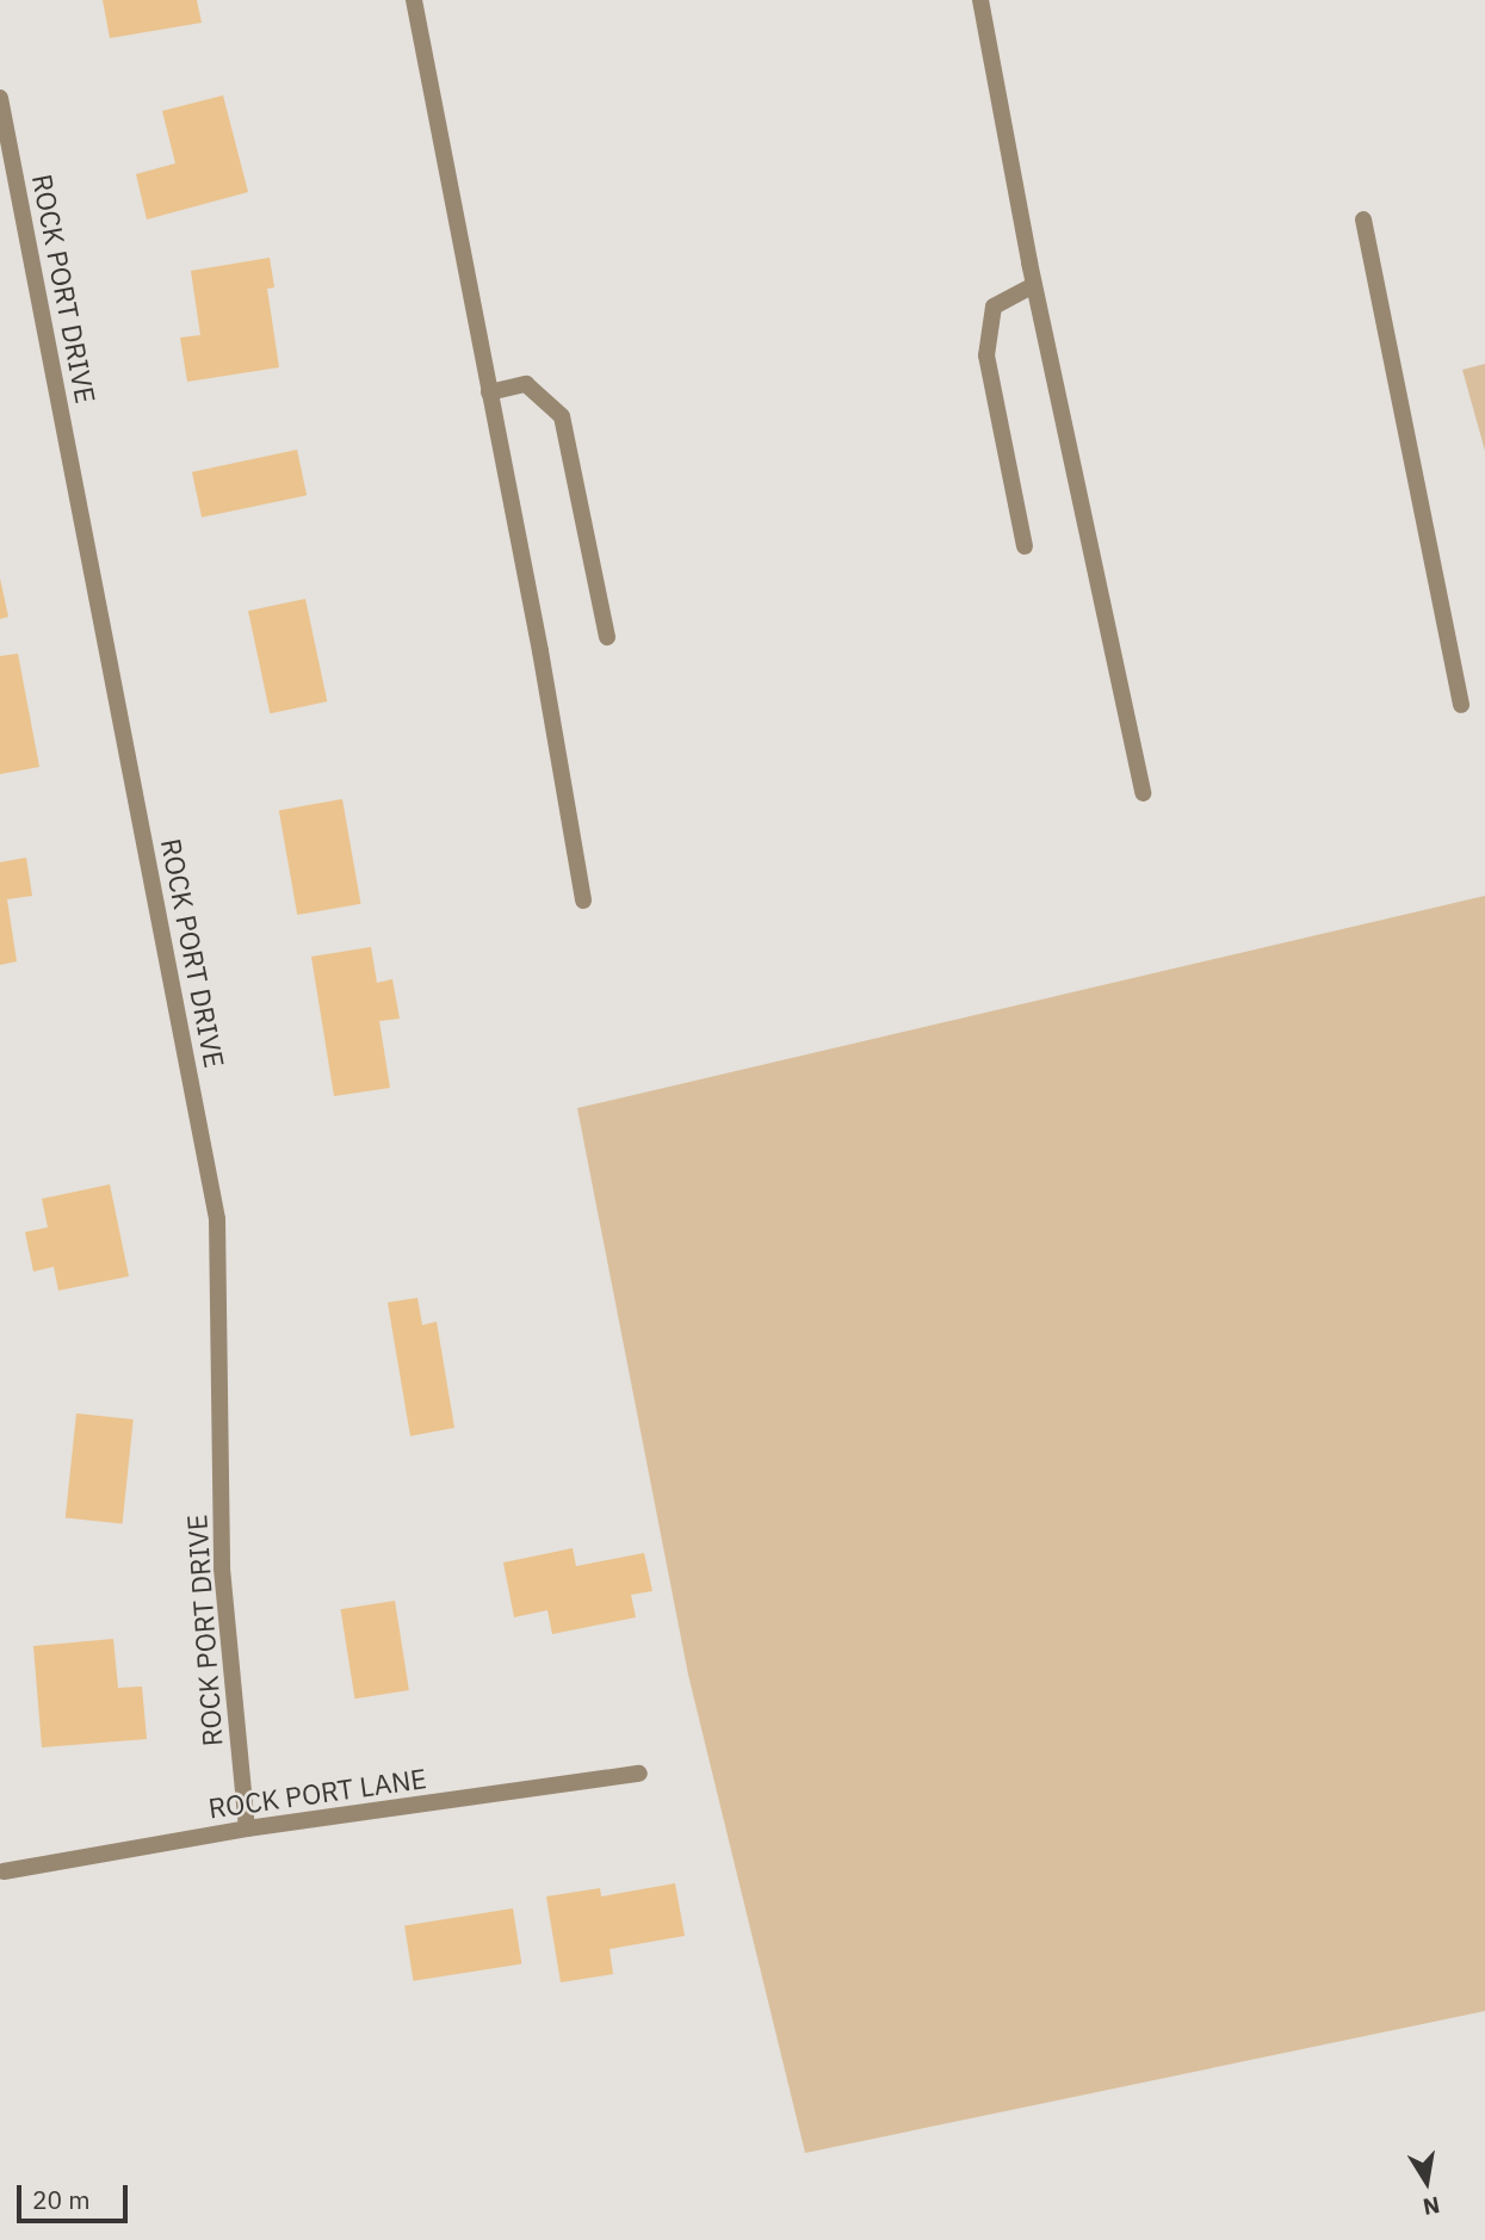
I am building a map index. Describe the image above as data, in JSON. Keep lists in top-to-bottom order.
{
  "streets": {
    "street": ["ROCK PORT DRIVE", "ROCK PORT LANE"]
  },
  "crossings": [
    ["ROCK PORT DRIVE", "ROCK PORT LANE"]
  ],
  "scale_bar": "20 m",
  "north": "bottom"
}
